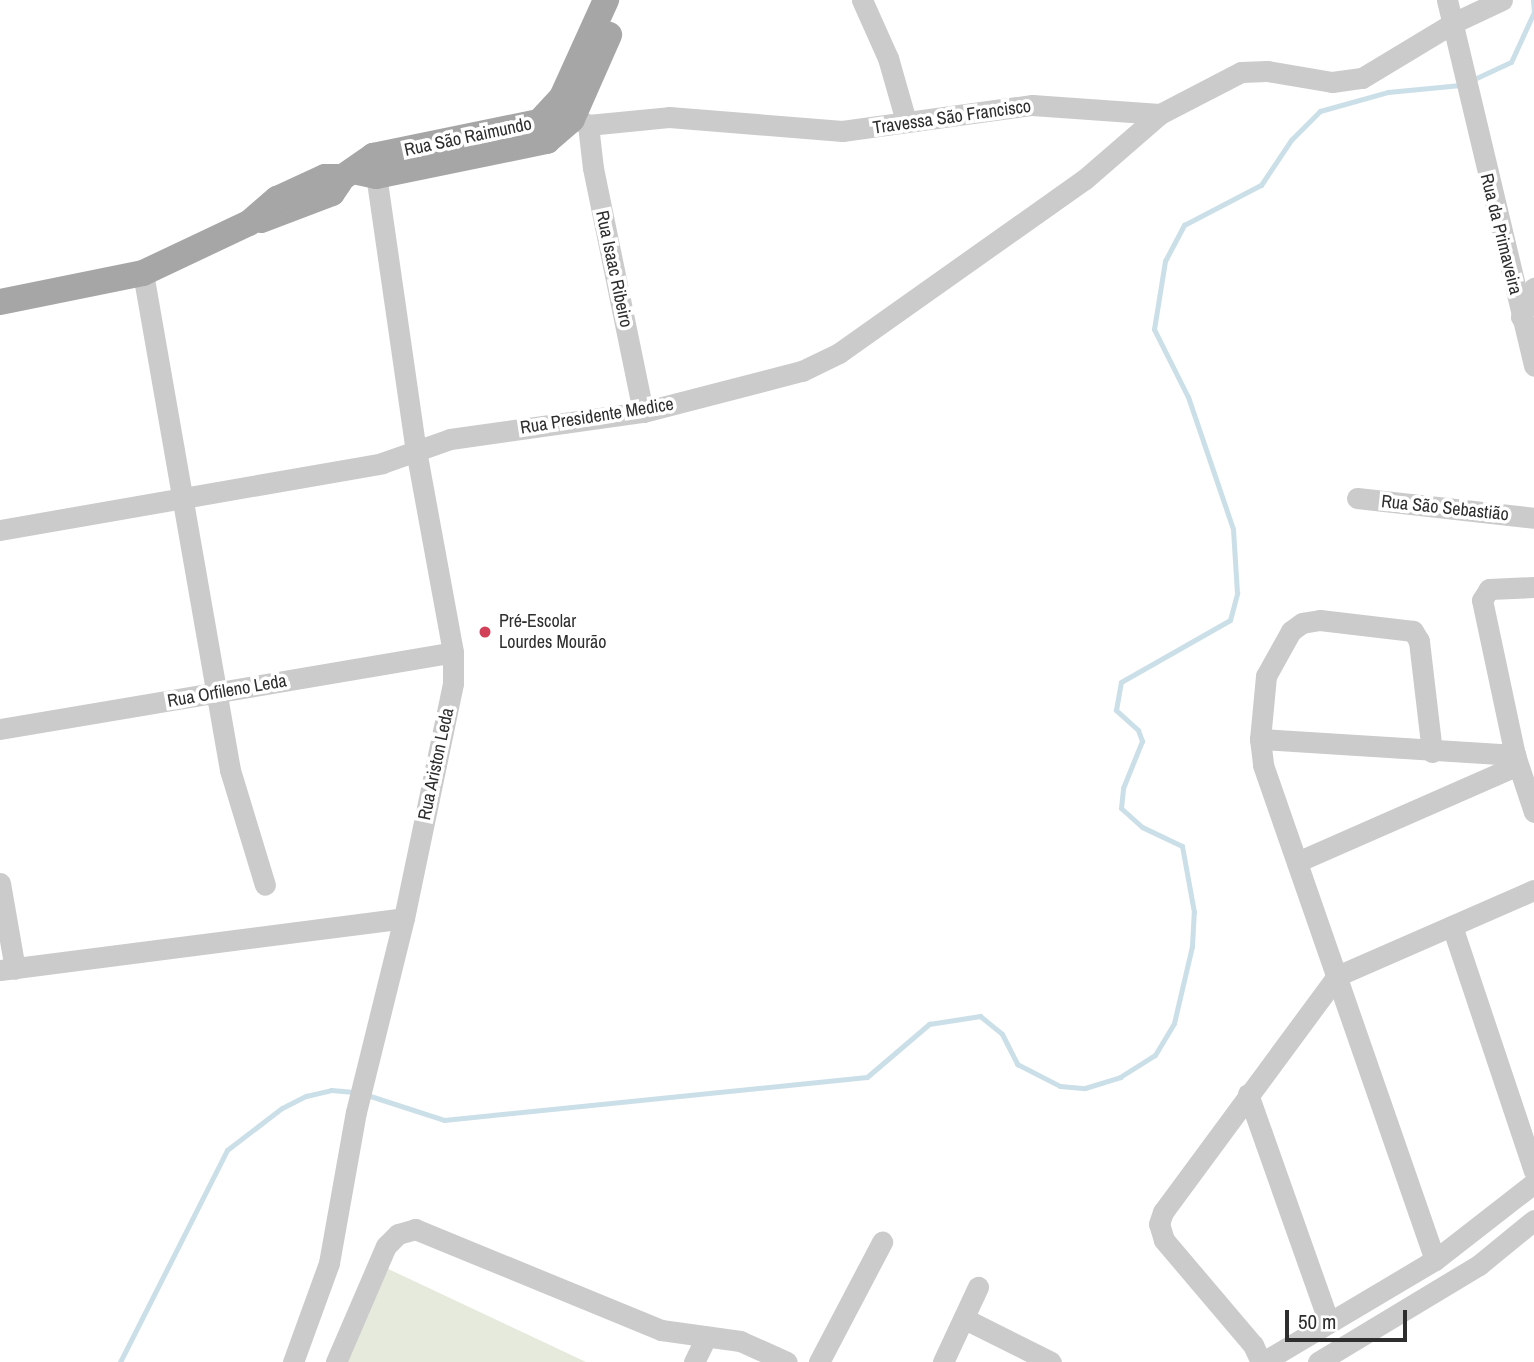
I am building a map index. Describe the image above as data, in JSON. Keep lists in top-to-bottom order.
{
  "streets": {
    "main road": ["Rua São Raimundo"],
    "street": [
      "Travessa São Francisco",
      "Rua da Primaveira",
      "Rua Isaac Ribeiro",
      "Rua Presidente Medice",
      "Rua São Sebastião",
      "Rua Orfileno Leda",
      "Rua Ariston Leda"
    ]
  },
  "crossings": [
    ["Travessa São Francisco", "Rua São Raimundo"],
    ["Travessa São Francisco", "Rua Isaac Ribeiro"],
    ["Travessa São Francisco", "Rua Presidente Medice"],
    ["Rua São Raimundo", "Rua Isaac Ribeiro"],
    ["Rua São Raimundo", "Rua Ariston Leda"],
    ["Rua Isaac Ribeiro", "Rua Presidente Medice"],
    ["Rua Presidente Medice", "Rua Ariston Leda"],
    ["Rua Orfileno Leda", "Rua Ariston Leda"]
  ],
  "places": ["Pré-Escolar Lourdes Mourão"],
  "scale_bar": "50 m"
}
